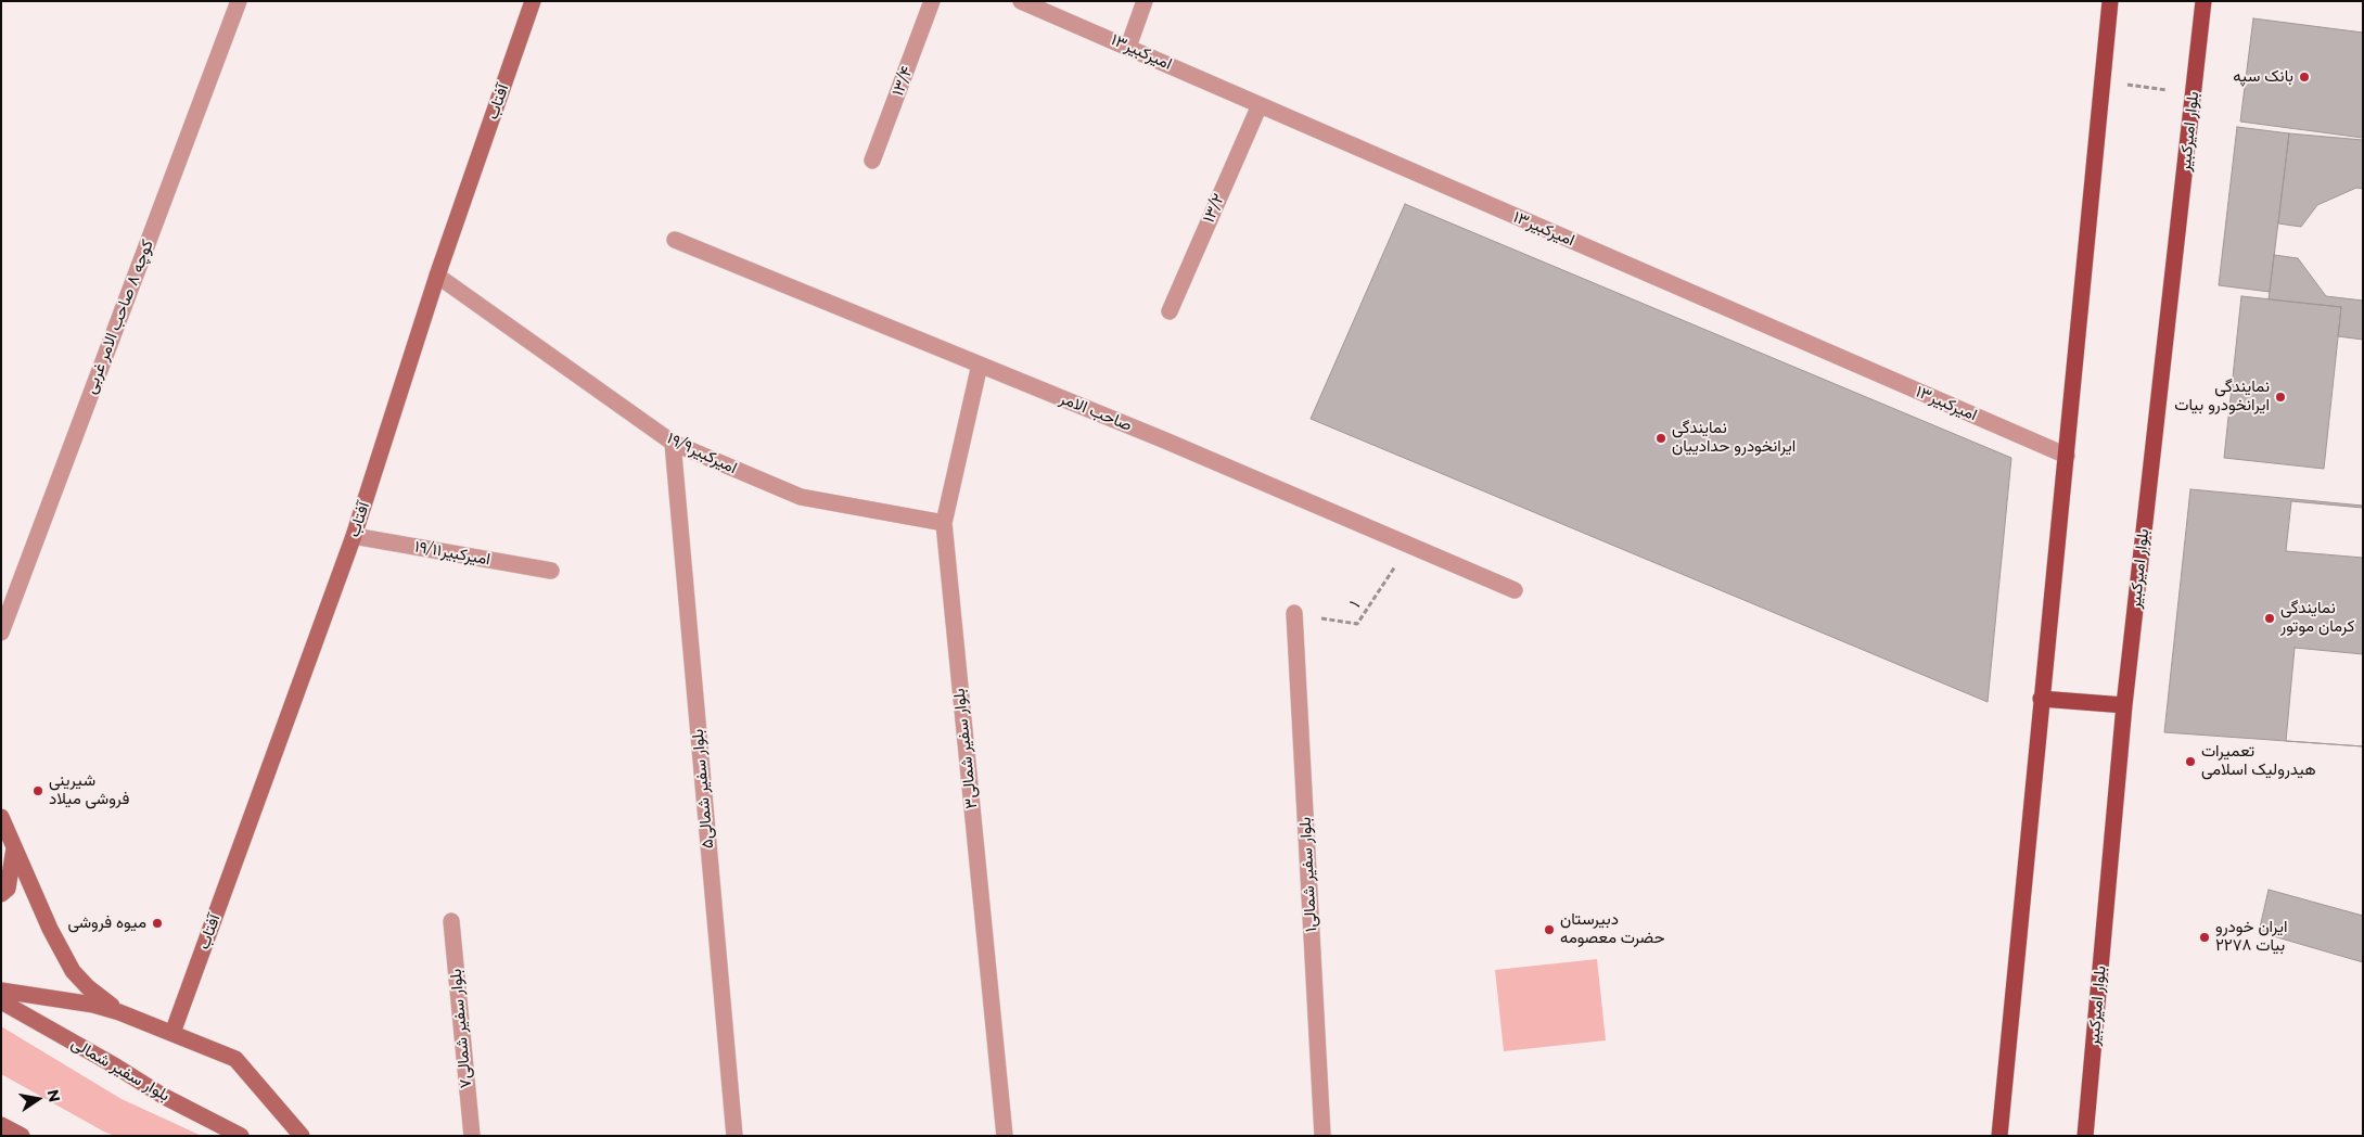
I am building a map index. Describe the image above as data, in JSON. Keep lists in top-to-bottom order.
{
  "streets": {
    "main road": ["بلوار امیرکبیر"],
    "street": [
      "امیرکبیر۱۳",
      "۱۳/۴",
      "آفتاب",
      "۱۳/۲",
      "کوچه ۸ صاحب الامر غربی",
      "صاحب الامر",
      "امیرکبیر۱۹/۹",
      "امیرکبیر۱۹/۱۱",
      "بلوار سفیر شمالی۳",
      "بلوار سفیر شمالی۵",
      "بلوار سفیر شمالی۱",
      "بلوار سفیر شمالی۷",
      "بلوار سفیر شمالی"
    ],
    "path": ["۱"]
  },
  "crossings": [
    ["امیرکبیر۱۳", "۱۳/۲"],
    ["آفتاب", "امیرکبیر۱۹/۹"],
    ["آفتاب", "امیرکبیر۱۹/۱۱"],
    ["صاحب الامر", "۱"],
    ["صاحب الامر", "بلوار سفیر شمالی۳"],
    ["امیرکبیر۱۹/۹", "بلوار سفیر شمالی۳"],
    ["امیرکبیر۱۹/۹", "بلوار سفیر شمالی۵"],
    ["۱", "بلوار سفیر شمالی۱"]
  ],
  "places": [
    "بانک سپه",
    "نمایندگی ایرانخودرو بیات",
    "نمایندگی ایرانخودرو حدادییان",
    "نمایندگی کرمان موتور",
    "تعمیرات هیدرولیک اسلامی",
    "شیرینی فروشی میلاد",
    "میوه فروشی",
    "دبیرستان حضرت معصومه",
    "ايران خودرو بیات ۲۲۷۸"
  ],
  "north": "right"
}
